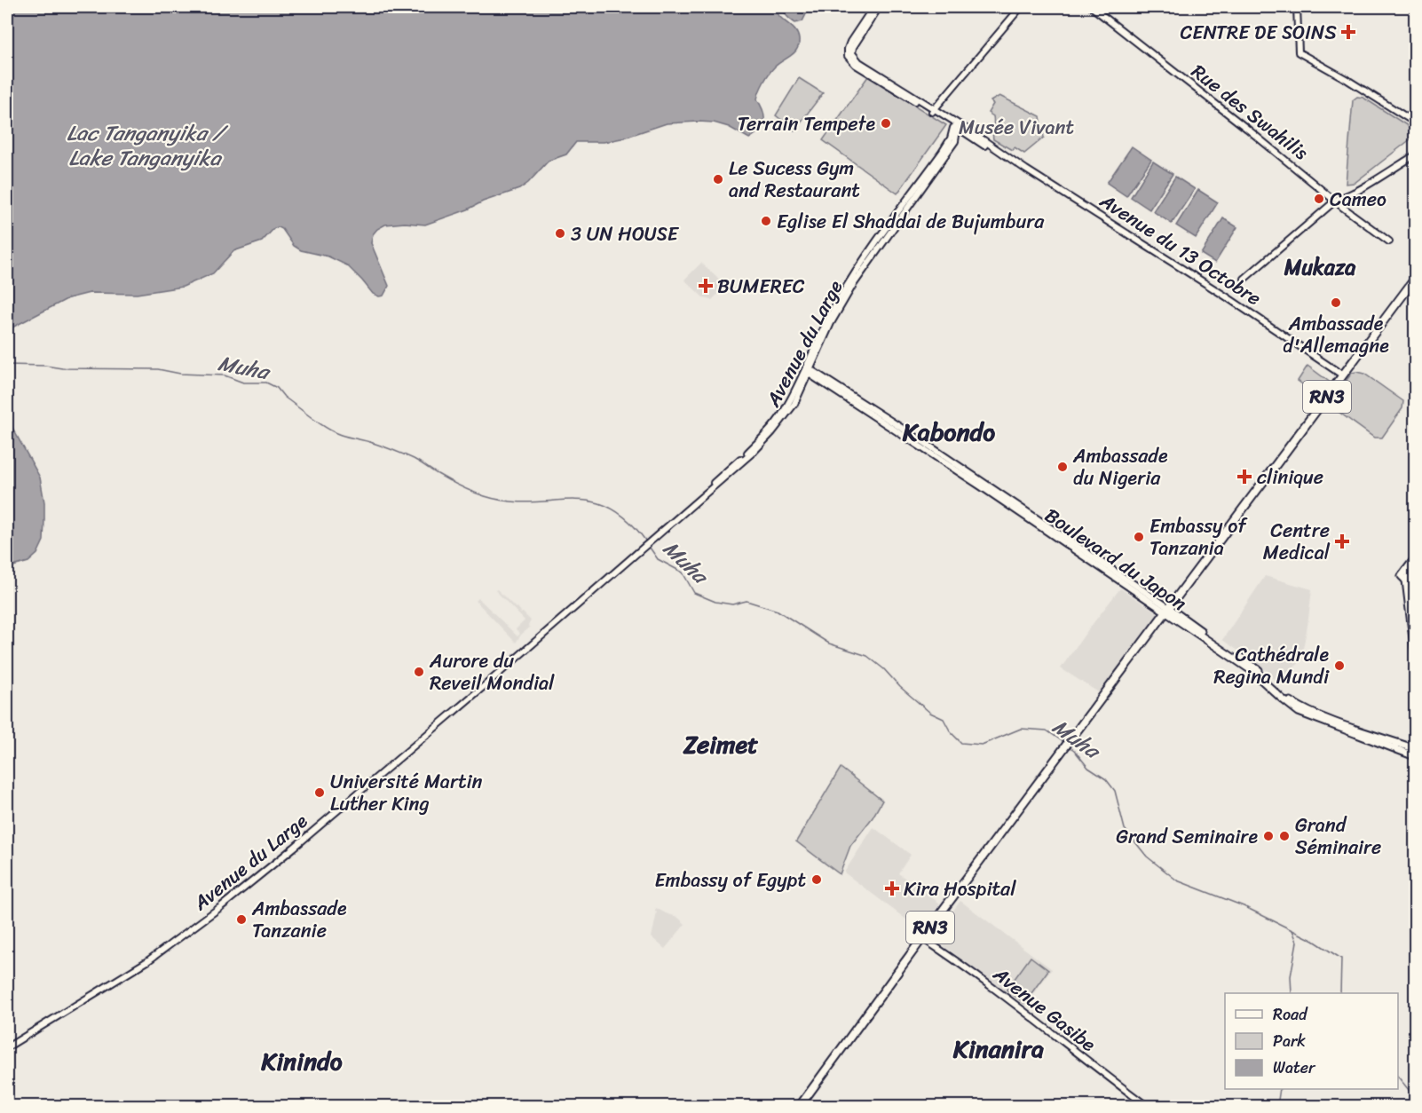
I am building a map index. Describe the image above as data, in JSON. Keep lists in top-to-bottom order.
{
  "streets": {
    "highway": ["RN3"],
    "main road": [
      "Rue des Swahilis",
      "Avenue du 13 Octobre",
      "Avenue du Large",
      "Boulevard du Japon",
      "Avenue Gasibe"
    ]
  },
  "crossings": [
    ["Avenue du 13 Octobre", "RN3"],
    ["Avenue du Large", "Boulevard du Japon"],
    ["RN3", "Boulevard du Japon"],
    ["RN3", "Avenue Gasibe"]
  ],
  "districts": [
    "Mukaza",
    "Kabondo",
    "Zeimet",
    "Kinanira",
    "Kinindo"
  ],
  "water": ["Lac Tanganyika / Lake Tanganyika", "Muha"],
  "parks": ["Musée Vivant"],
  "places": {
    "health": [
      "CENTRE DE SOINS",
      "BUMEREC",
      "clinique",
      "Centre Medical",
      "Kira Hospital"
    ],
    "other": [
      "Terrain Tempete",
      "Le Sucess Gym and Restaurant",
      "Cameo",
      "Eglise El Shaddai de Bujumbura",
      "3 UN HOUSE",
      "Ambassade d'Allemagne",
      "Ambassade du Nigeria",
      "Embassy of Tanzania",
      "Cathédrale Regina Mundi",
      "Aurore du Reveil Mondial",
      "Université Martin Luther King",
      "Grand Seminaire",
      "Grand Séminaire",
      "Embassy of Egypt",
      "Ambassade Tanzanie"
    ]
  },
  "legend": ["Road", "Park", "Water"]
}
